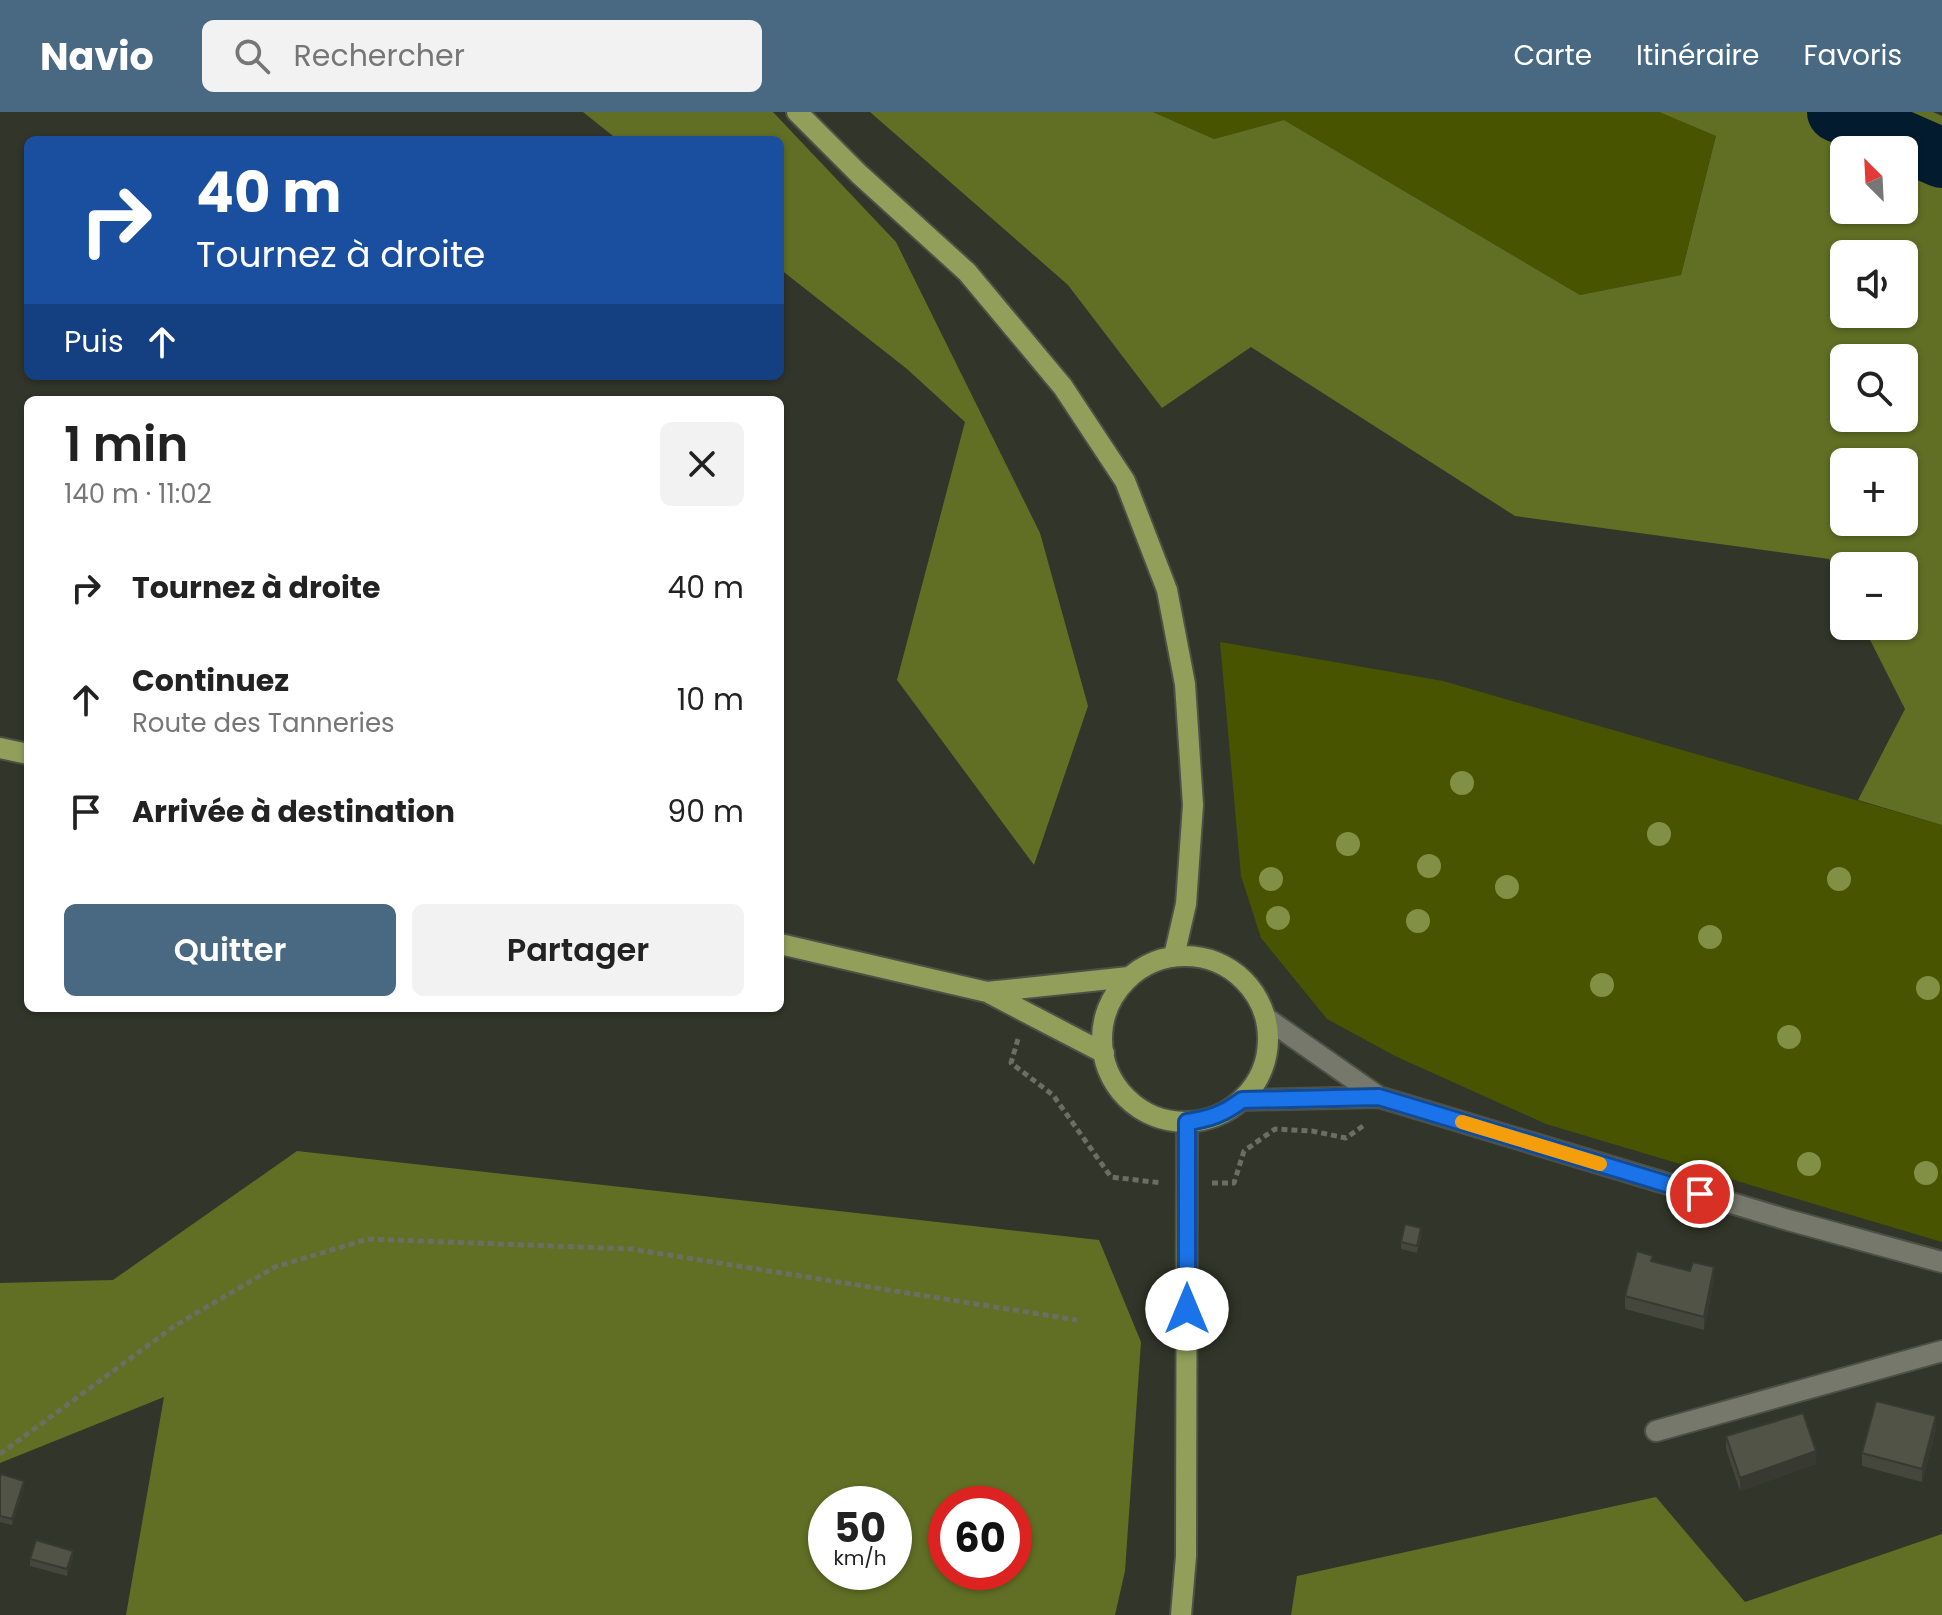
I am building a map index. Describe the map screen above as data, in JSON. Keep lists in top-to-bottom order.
{
  "north": "top left",
  "page": {
    "header": "Navio",
    "search": "Rechercher",
    "nav": ["Carte", "Itinéraire", "Favoris"],
    "map_buttons": ["+", "−"],
    "turn": ["40 m", "Tournez à droite"],
    "then": "Puis",
    "heading": ["1 min", "140 m · 11:02"],
    "list": [
      {
        "name": "Tournez à droite",
        "value": "40 m"
      },
      {
        "name": "Continuez",
        "note": "Route des Tanneries",
        "value": "10 m"
      },
      {
        "name": "Arrivée à destination",
        "value": "90 m"
      }
    ],
    "buttons": ["Quitter", "Partager"],
    "speed": "50 km/h",
    "limit": "60"
  }
}
